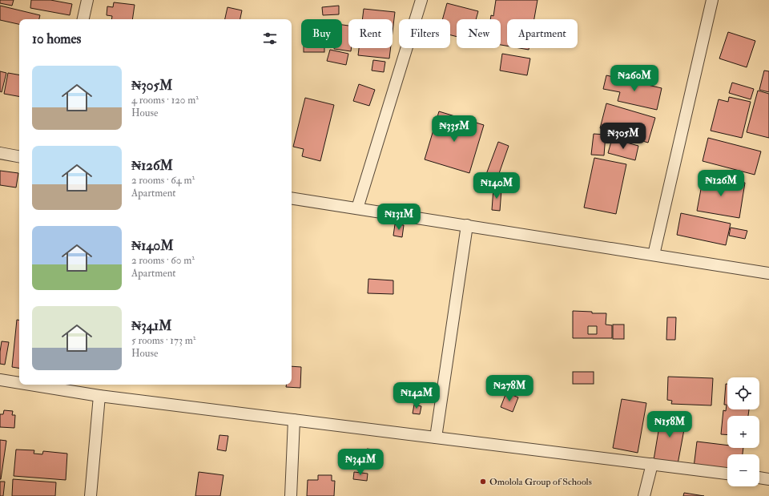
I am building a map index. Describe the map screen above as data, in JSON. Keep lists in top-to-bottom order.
{
  "places": ["Omolola Group of Schools"],
  "page": {
    "chip": [
      "Buy",
      "Rent",
      "Filters",
      "New",
      "Apartment"
    ],
    "heading": "10 homes",
    "list": [
      {
        "name": "₦305M",
        "note": "4 rooms · 120 m² · House"
      },
      {
        "name": "₦126M",
        "note": "2 rooms · 64 m² · Apartment"
      },
      {
        "name": "₦140M",
        "note": "2 rooms · 60 m² · Apartment"
      },
      {
        "name": "₦341M",
        "note": "5 rooms · 173 m² · House"
      }
    ],
    "price": [
      "₦260M",
      "₦335M",
      "₦305M",
      "₦126M",
      "₦140M",
      "₦131M",
      "₦278M",
      "₦142M",
      "₦158M",
      "₦341M"
    ],
    "map_buttons": ["+", "−"]
  }
}
